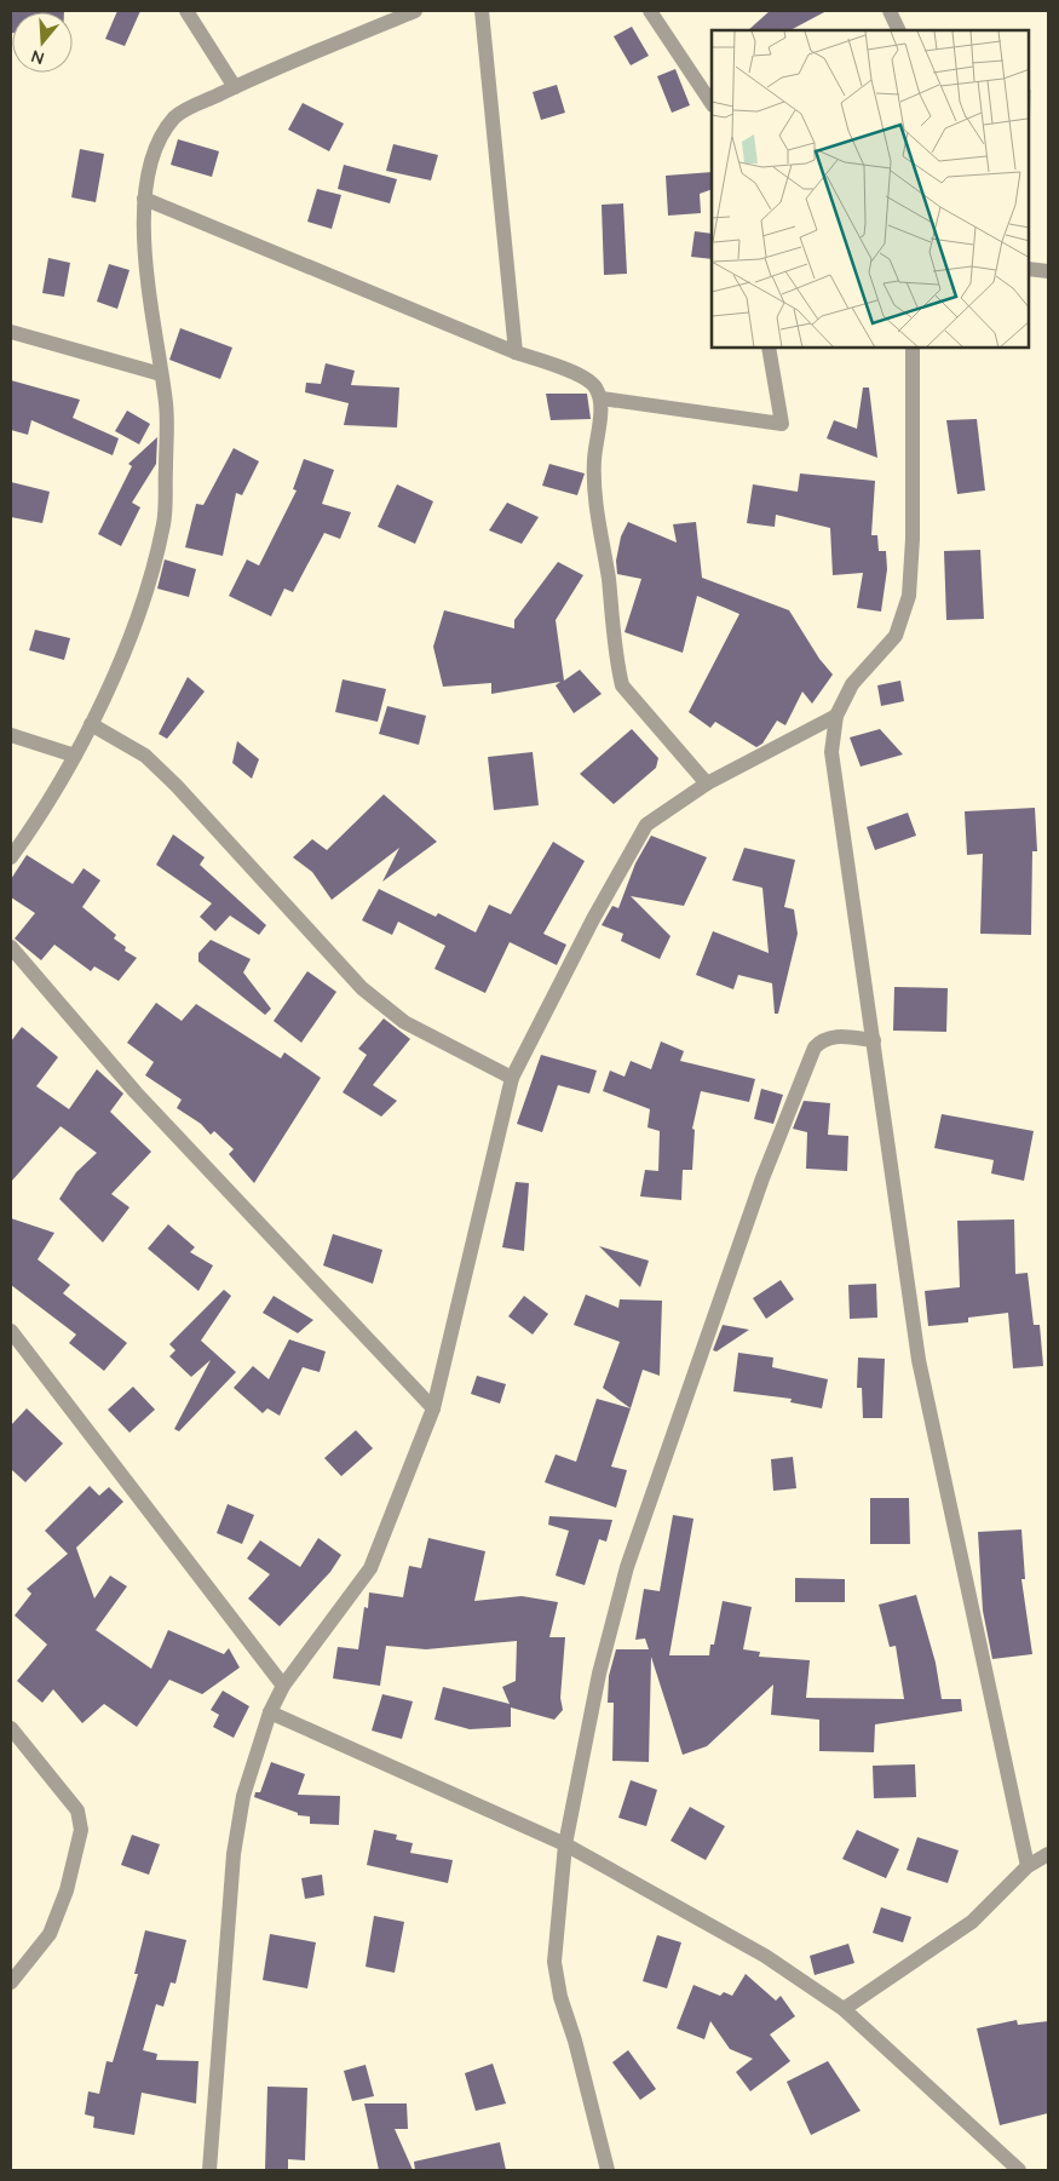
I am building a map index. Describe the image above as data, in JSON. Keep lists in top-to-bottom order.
{
  "north": "bottom"
}
